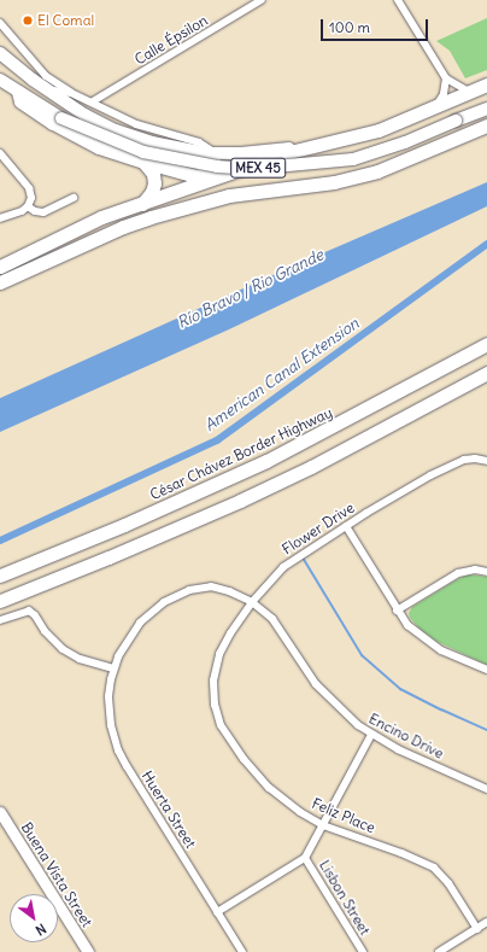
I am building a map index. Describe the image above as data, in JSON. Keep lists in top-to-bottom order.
{
  "streets": {
    "highway": ["MEX 45", "César Chávez Border Highway"],
    "street": [
      "Calle Épsilon",
      "Flower Drive",
      "Encino Drive",
      "Huerta Street",
      "Feliz Place",
      "Buena Vista Street",
      "Lisbon Street"
    ]
  },
  "crossings": [
    ["Flower Drive", "Encino Drive"],
    ["Flower Drive", "Feliz Place"],
    ["Encino Drive", "Feliz Place"]
  ],
  "water": ["Río Bravo / Rio Grande", "American Canal Extension"],
  "places": ["El Comal"],
  "scale_bar": "100 m",
  "north": "bottom right"
}
